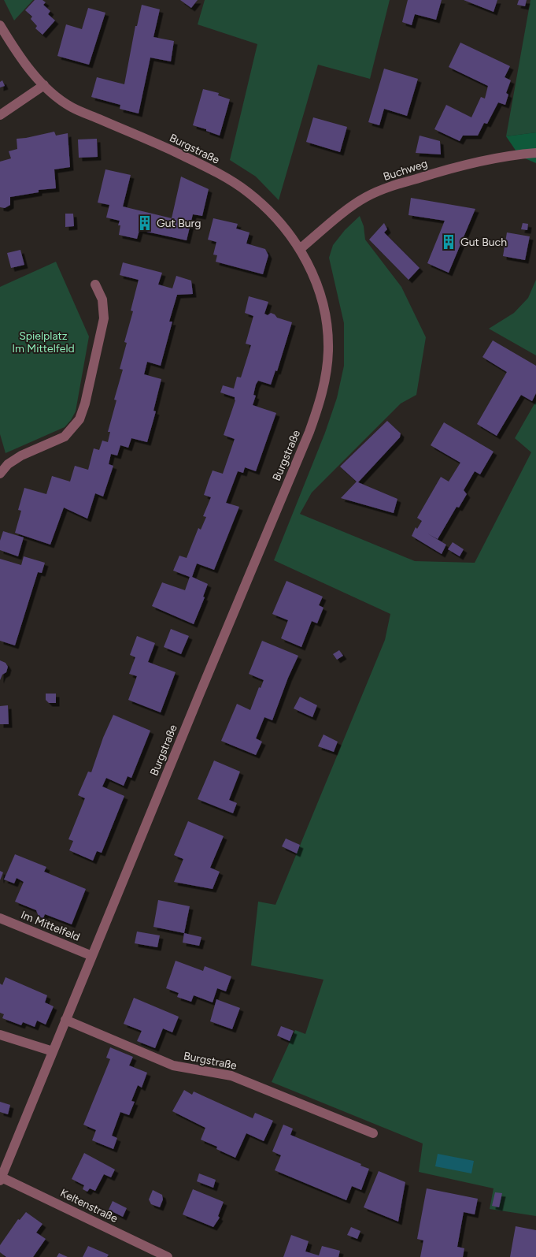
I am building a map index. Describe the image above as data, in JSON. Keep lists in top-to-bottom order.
{
  "streets": {
    "street": [
      "Burgstraße",
      "Buchweg",
      "Im Mittelfeld",
      "Keltenstraße"
    ]
  },
  "crossings": [
    ["Burgstraße", "Buchweg"],
    ["Burgstraße", "Im Mittelfeld"],
    ["Burgstraße", "Keltenstraße"]
  ],
  "parks": ["Spielplatz Im Mittelfeld"],
  "places": {
    "building": ["Gut Burg", "Gut Buch"]
  }
}
